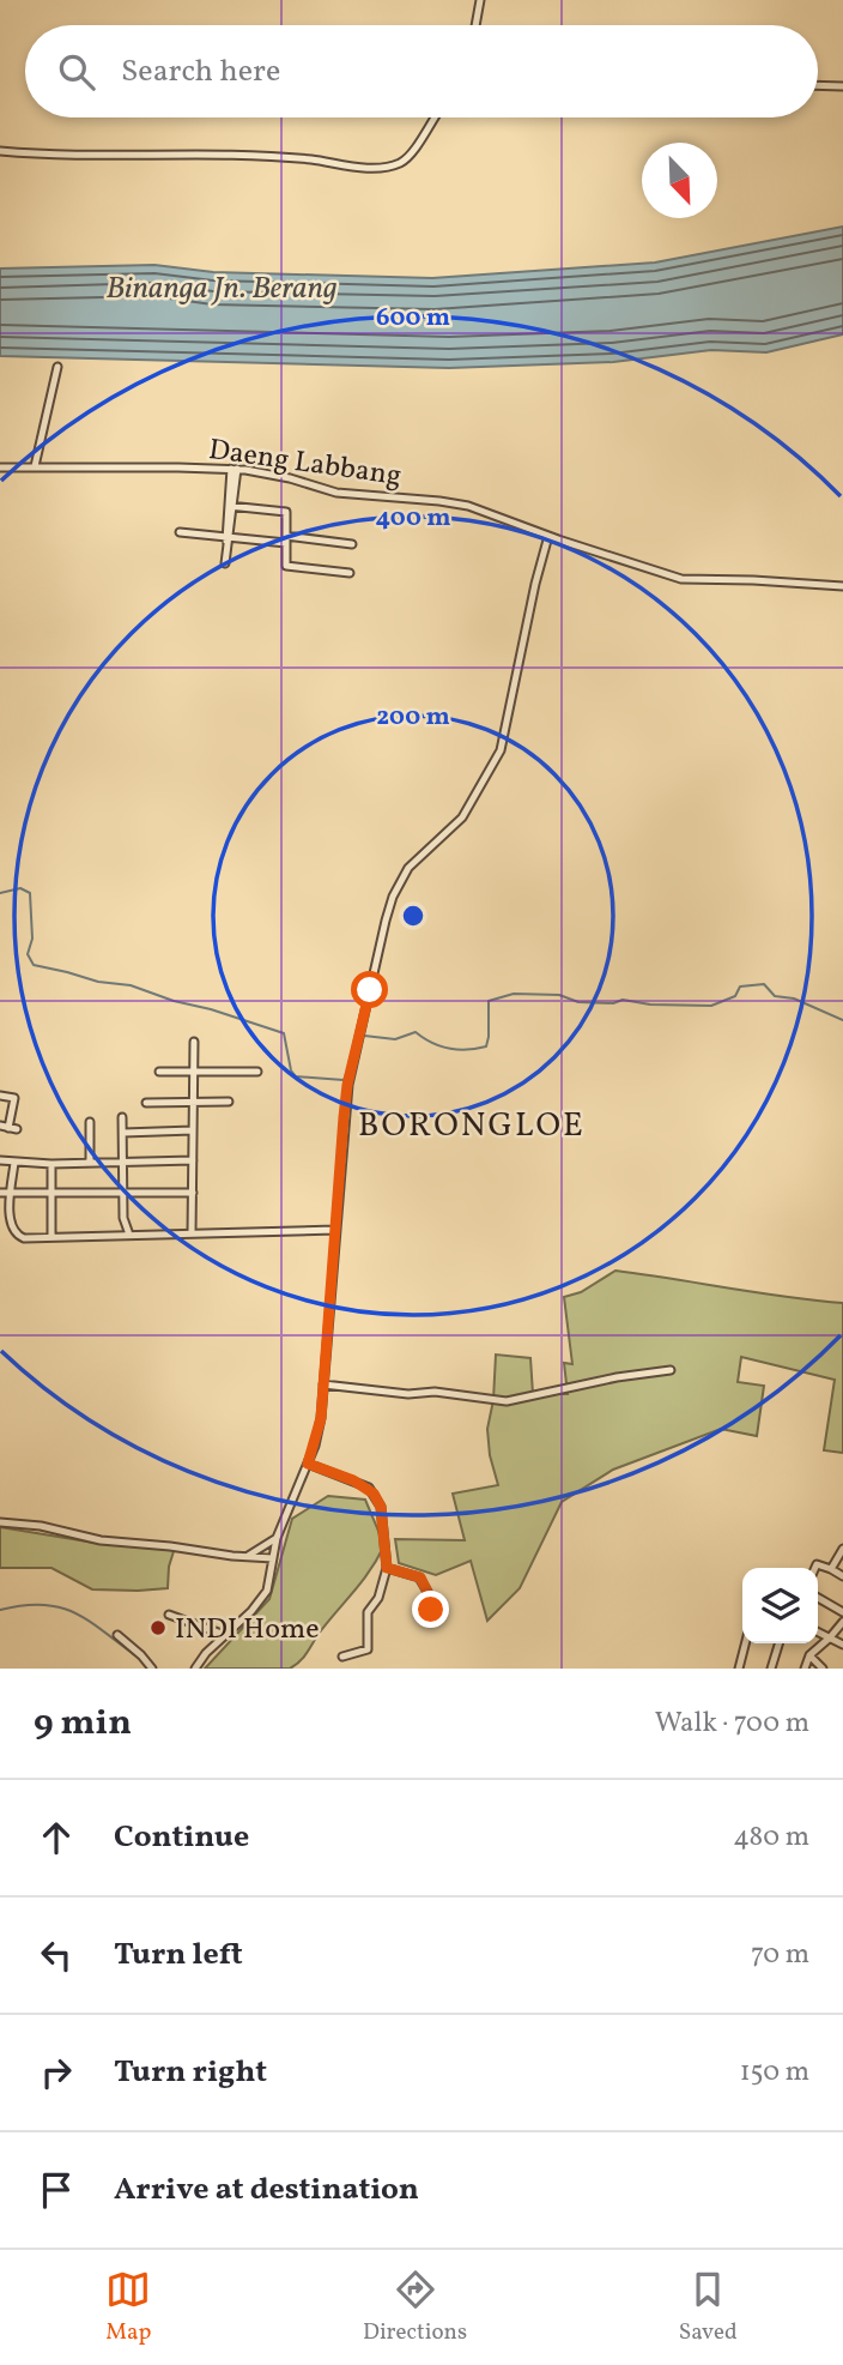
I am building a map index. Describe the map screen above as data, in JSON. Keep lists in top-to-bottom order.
{
  "streets": {
    "street": ["Daeng Labbang"]
  },
  "districts": ["BORONGLOE"],
  "water": ["Binanga Jn. Berang"],
  "places": ["INDI Home"],
  "north": "bottom right",
  "page": {
    "search": "Search here",
    "heading": ["9 min", "Walk · 700 m"],
    "list": [
      ["Continue", "480 m"],
      ["Turn left", "70 m"],
      ["Turn right", "150 m"],
      "Arrive at destination"
    ],
    "nav": ["Map", "Directions", "Saved"]
  },
  "rings": ["600 m", "400 m", "200 m"]
}
